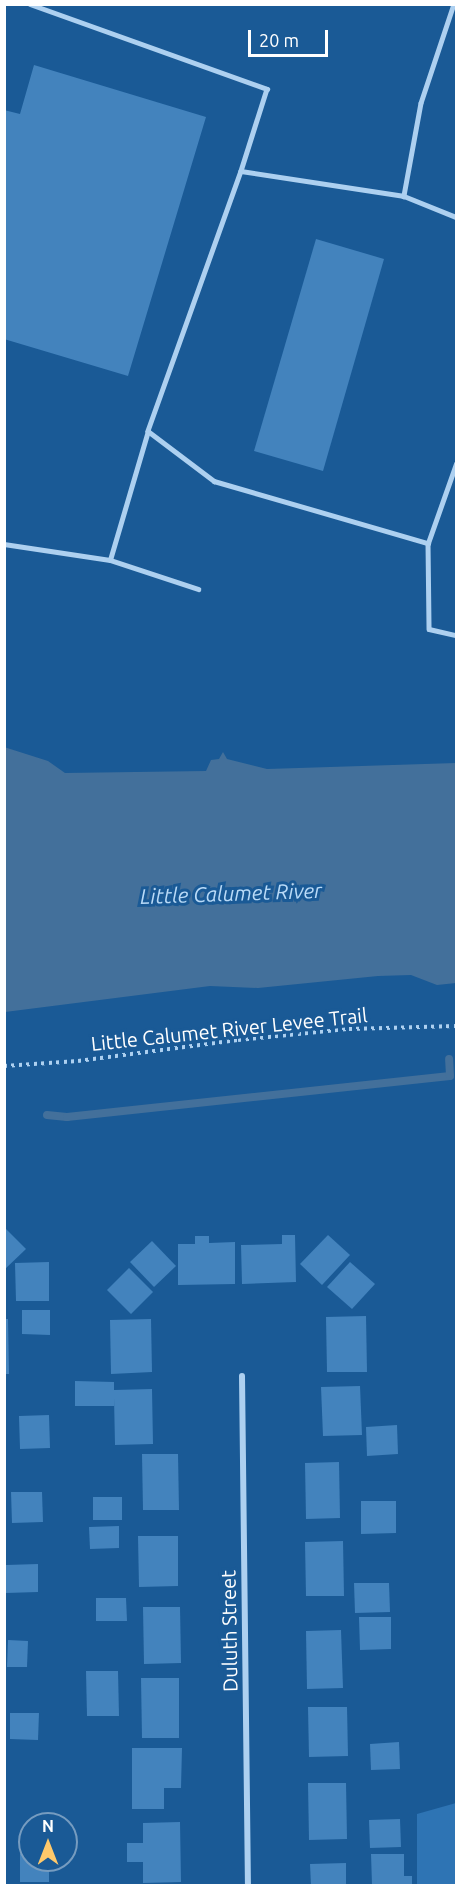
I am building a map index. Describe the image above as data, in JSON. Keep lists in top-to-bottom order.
{
  "streets": {
    "street": ["Duluth Street"],
    "path": ["Little Calumet River Levee Trail"]
  },
  "water": ["Little Calumet River"],
  "scale_bar": "20 m",
  "north": "top"
}
